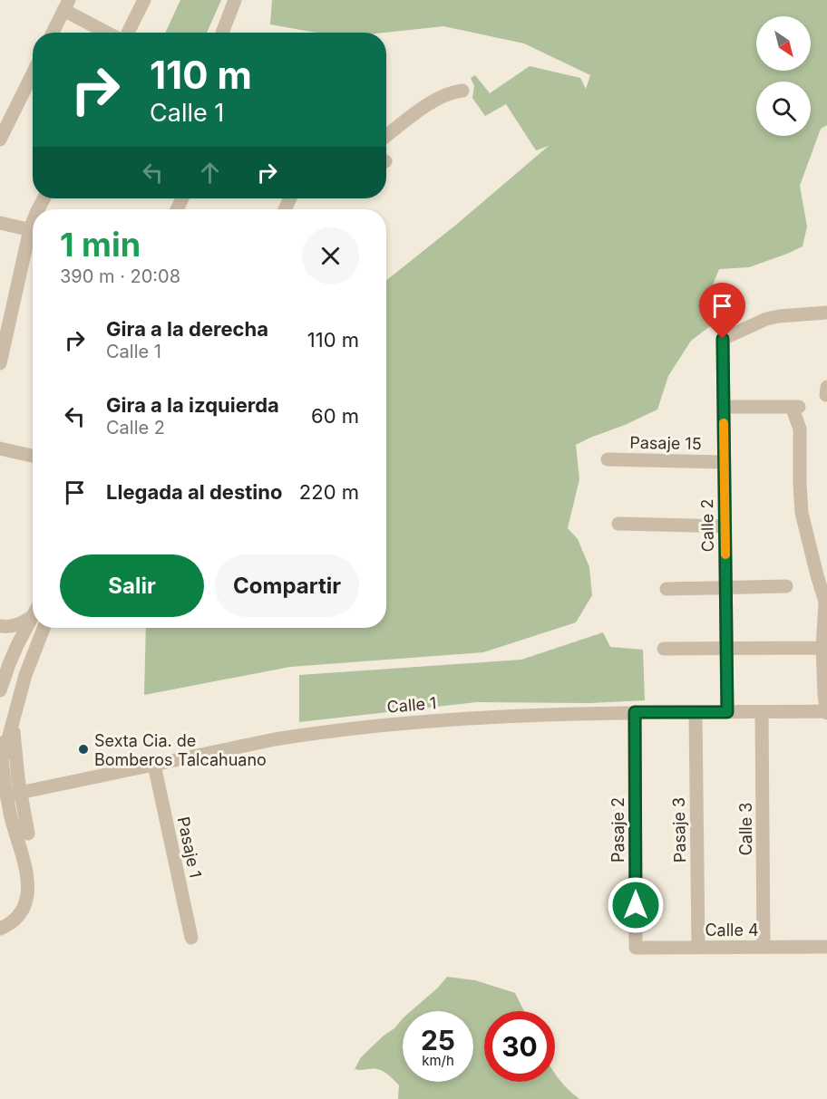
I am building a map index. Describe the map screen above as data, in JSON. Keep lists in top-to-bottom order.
{
  "streets": {
    "street": [
      "Pasaje 15",
      "Calle 2",
      "Calle 1",
      "Calle 3",
      "Pasaje 2",
      "Pasaje 3",
      "Pasaje 1",
      "Calle 4"
    ]
  },
  "crossings": [
    ["Pasaje 15", "Calle 2"],
    ["Calle 2", "Calle 1"],
    ["Calle 1", "Calle 3"],
    ["Calle 1", "Pasaje 2"],
    ["Calle 1", "Pasaje 3"],
    ["Calle 1", "Pasaje 1"],
    ["Calle 3", "Calle 4"],
    ["Pasaje 2", "Calle 4"],
    ["Pasaje 3", "Calle 4"]
  ],
  "places": ["Sexta Cia. de Bomberos Talcahuano"],
  "north": "bottom right",
  "page": {
    "turn": ["110 m", "Calle 1"],
    "heading": ["1 min", "390 m · 20:08"],
    "list": [
      {
        "name": "Gira a la derecha",
        "note": "Calle 1",
        "value": "110 m"
      },
      {
        "name": "Gira a la izquierda",
        "note": "Calle 2",
        "value": "60 m"
      },
      {
        "name": "Llegada al destino",
        "value": "220 m"
      }
    ],
    "buttons": ["Salir", "Compartir"],
    "speed": "25 km/h",
    "limit": "30"
  }
}
